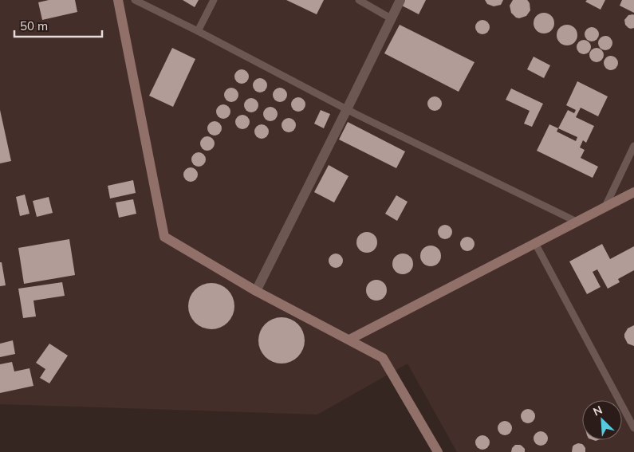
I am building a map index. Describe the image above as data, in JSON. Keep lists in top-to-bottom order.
{
  "scale_bar": "50 m",
  "north": "top left"
}
